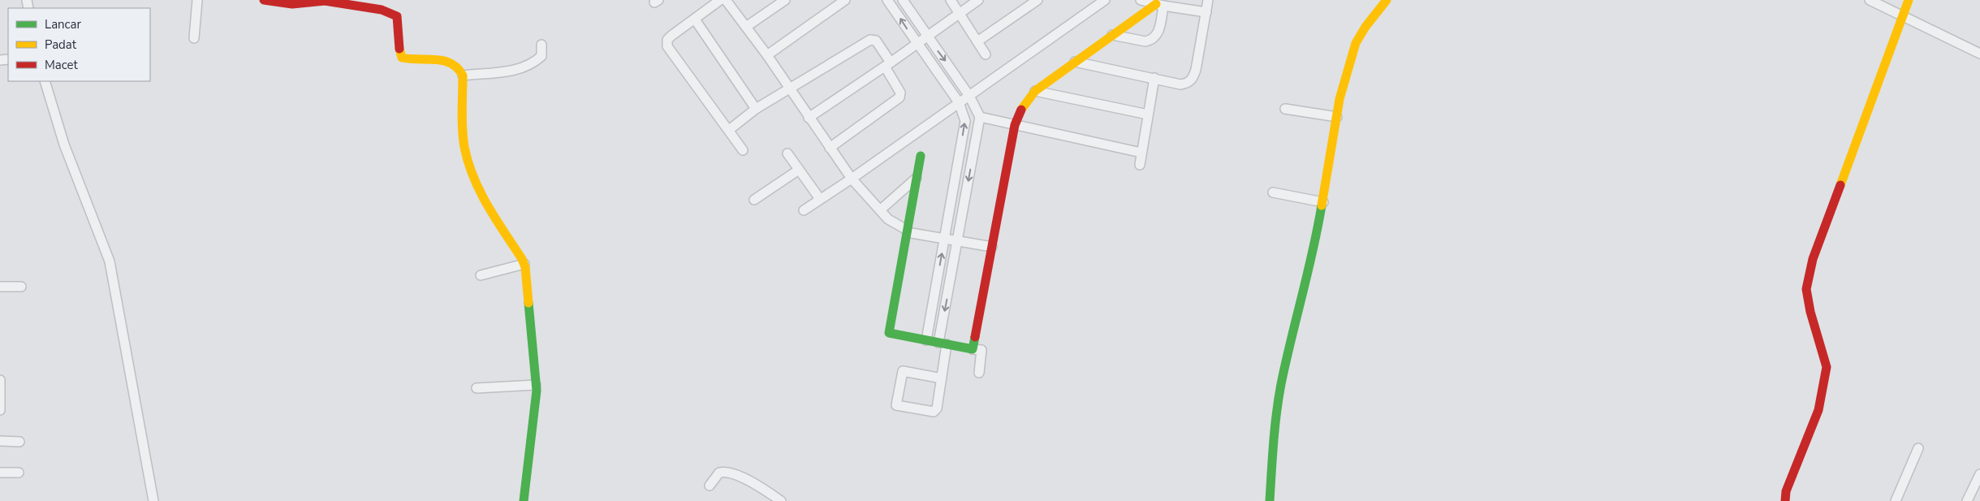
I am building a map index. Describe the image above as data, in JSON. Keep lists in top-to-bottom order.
{
  "legend": ["Lancar", "Padat", "Macet"]
}
